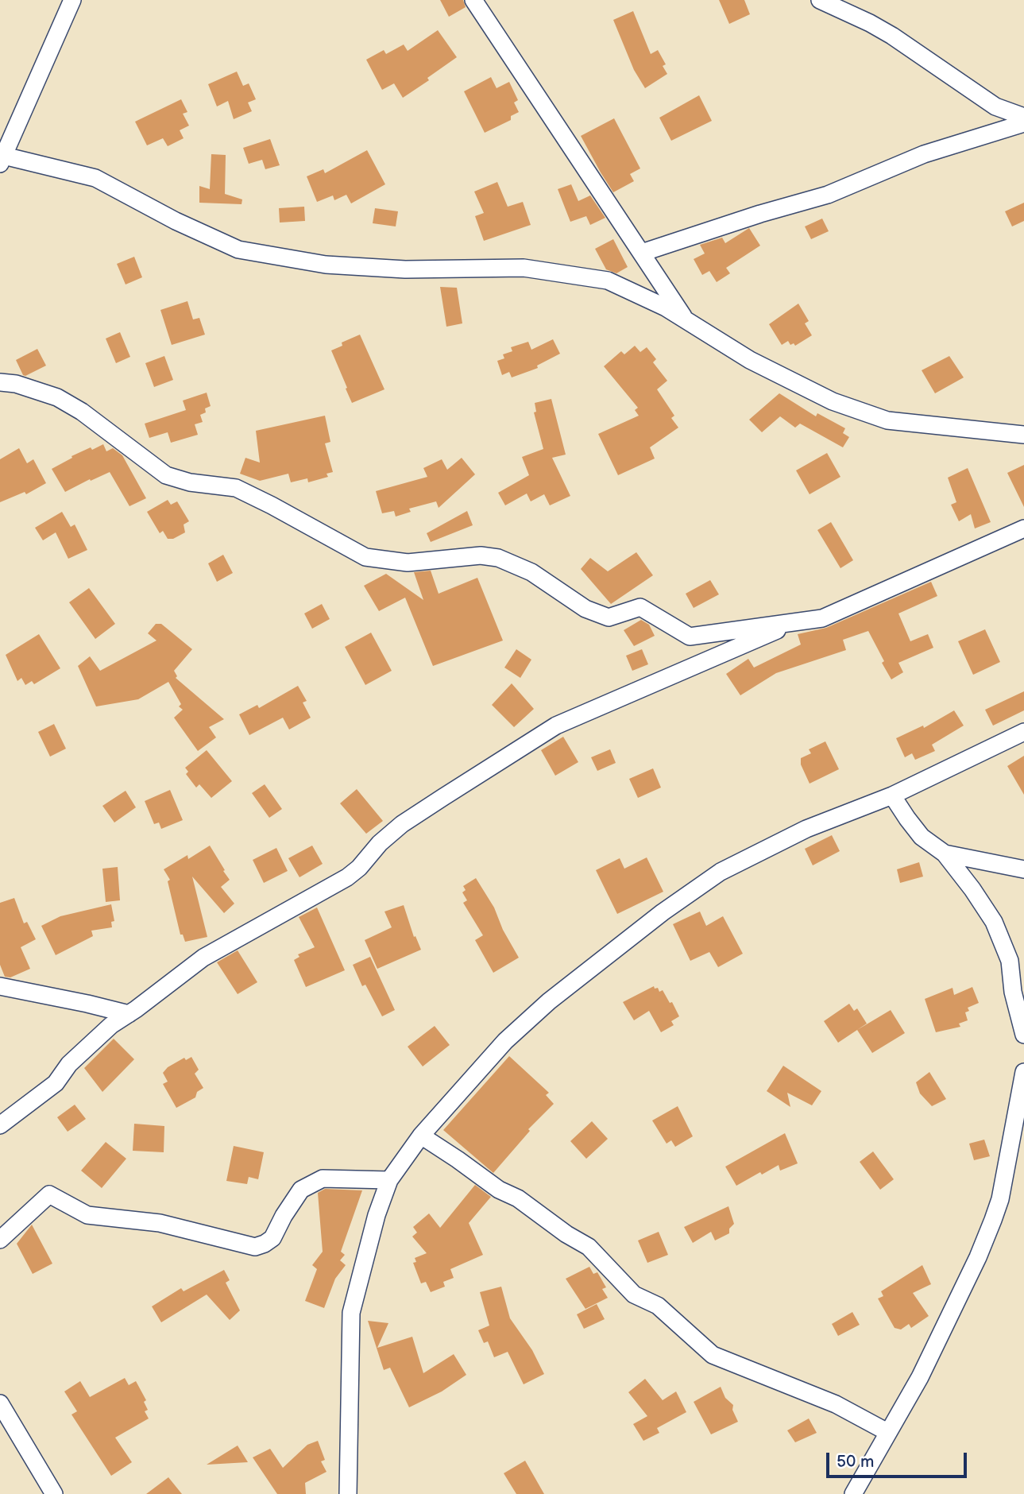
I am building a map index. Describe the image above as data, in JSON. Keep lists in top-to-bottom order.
{
  "scale_bar": "50 m"
}
